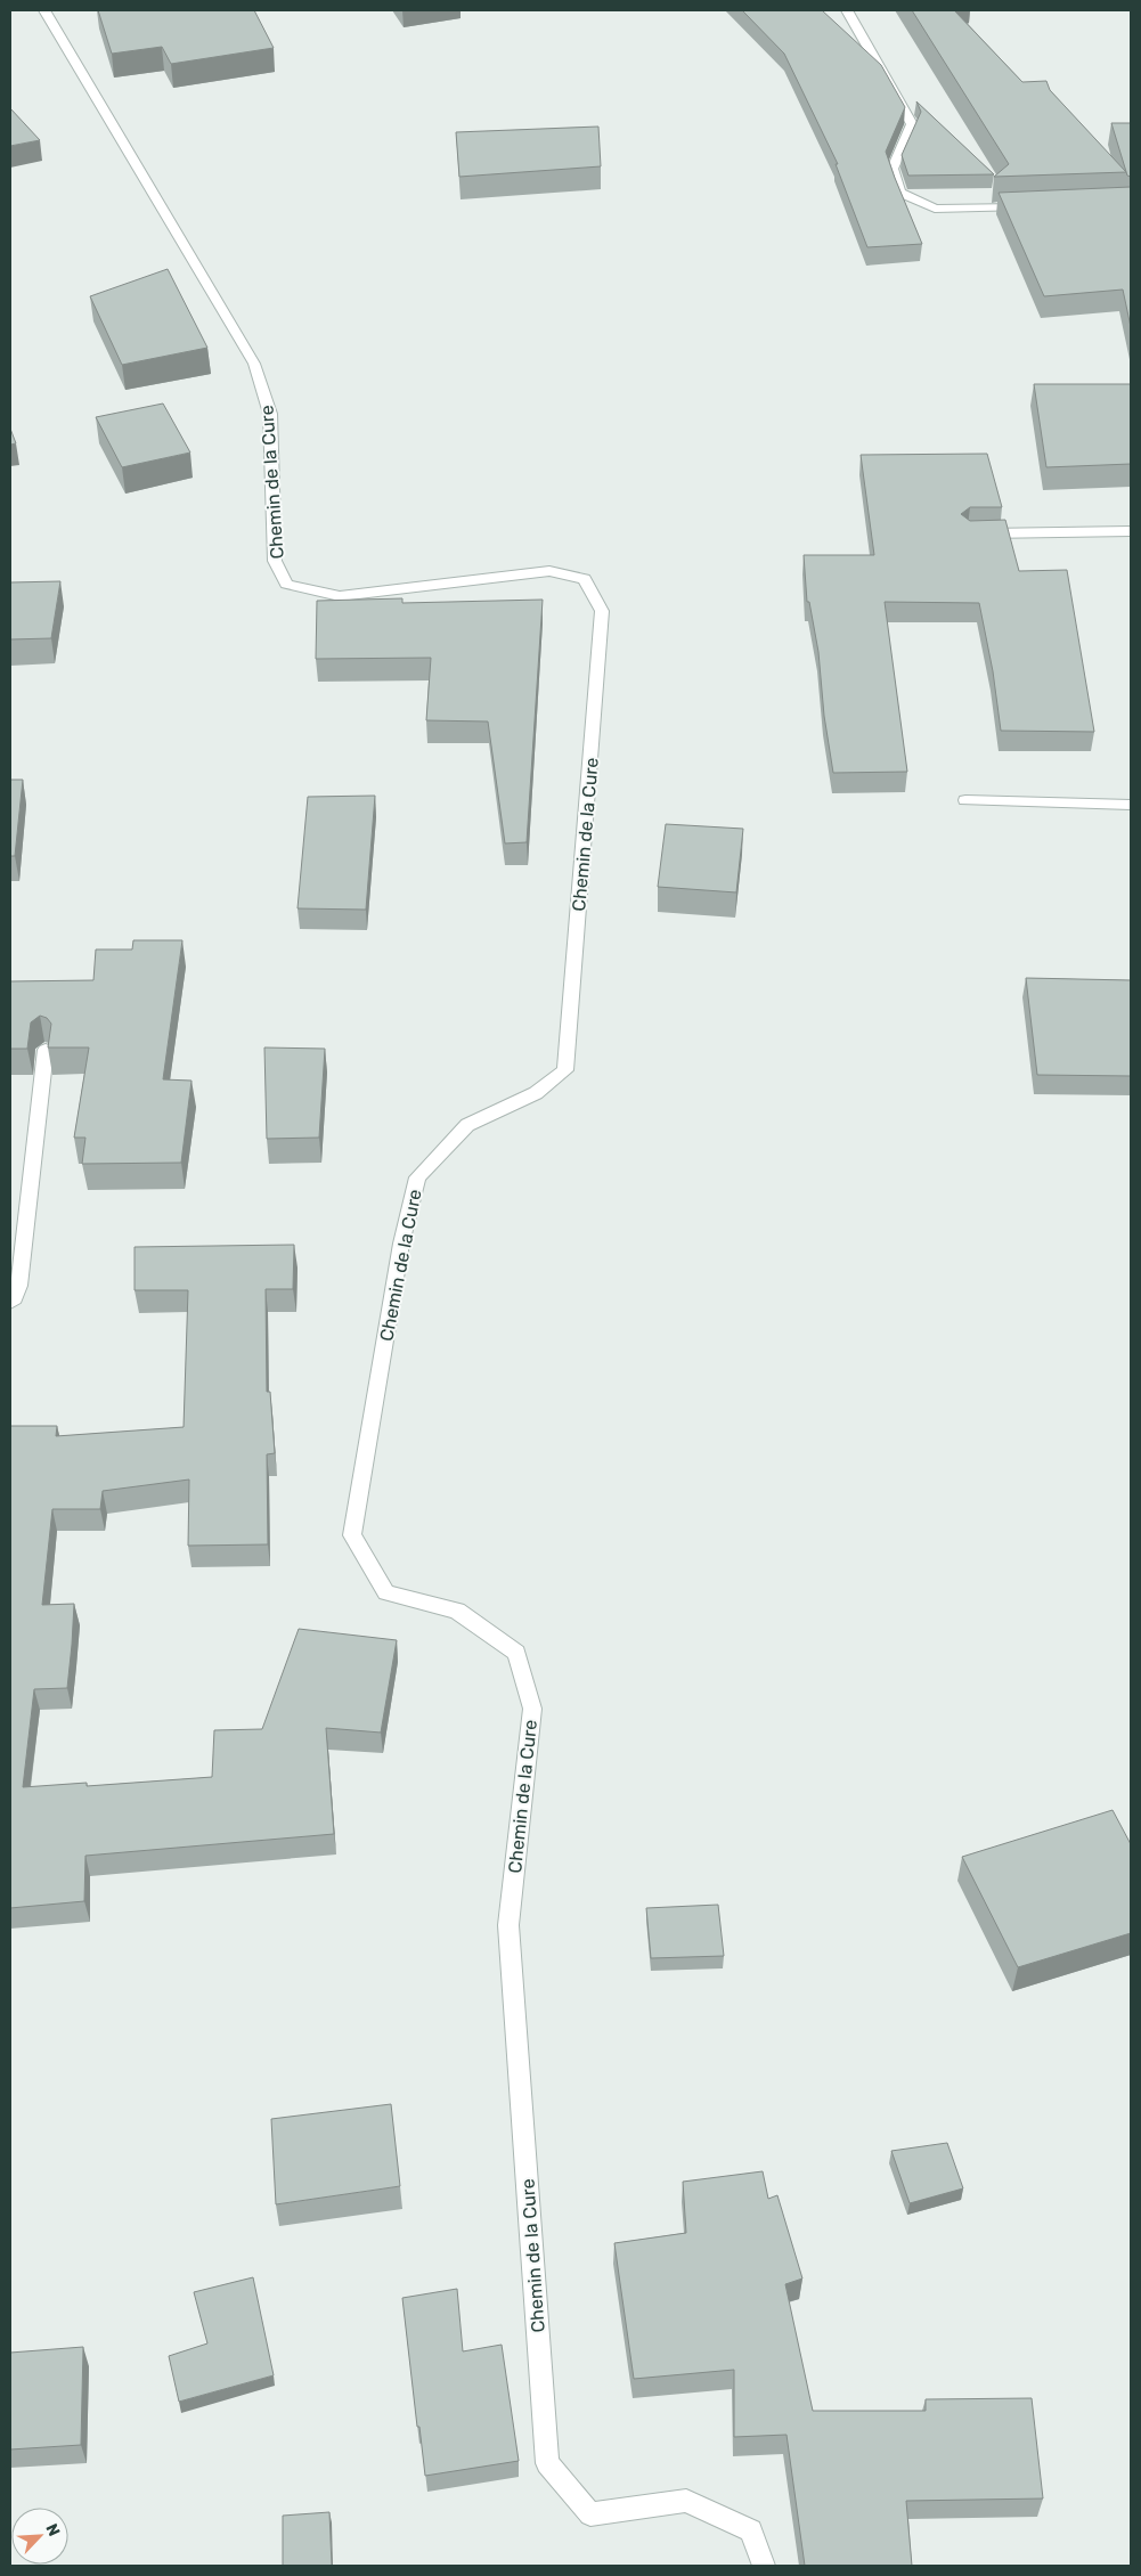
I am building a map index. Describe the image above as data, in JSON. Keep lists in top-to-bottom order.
{
  "streets": {
    "street": ["Chemin de la Cure"]
  },
  "north": "top right"
}
